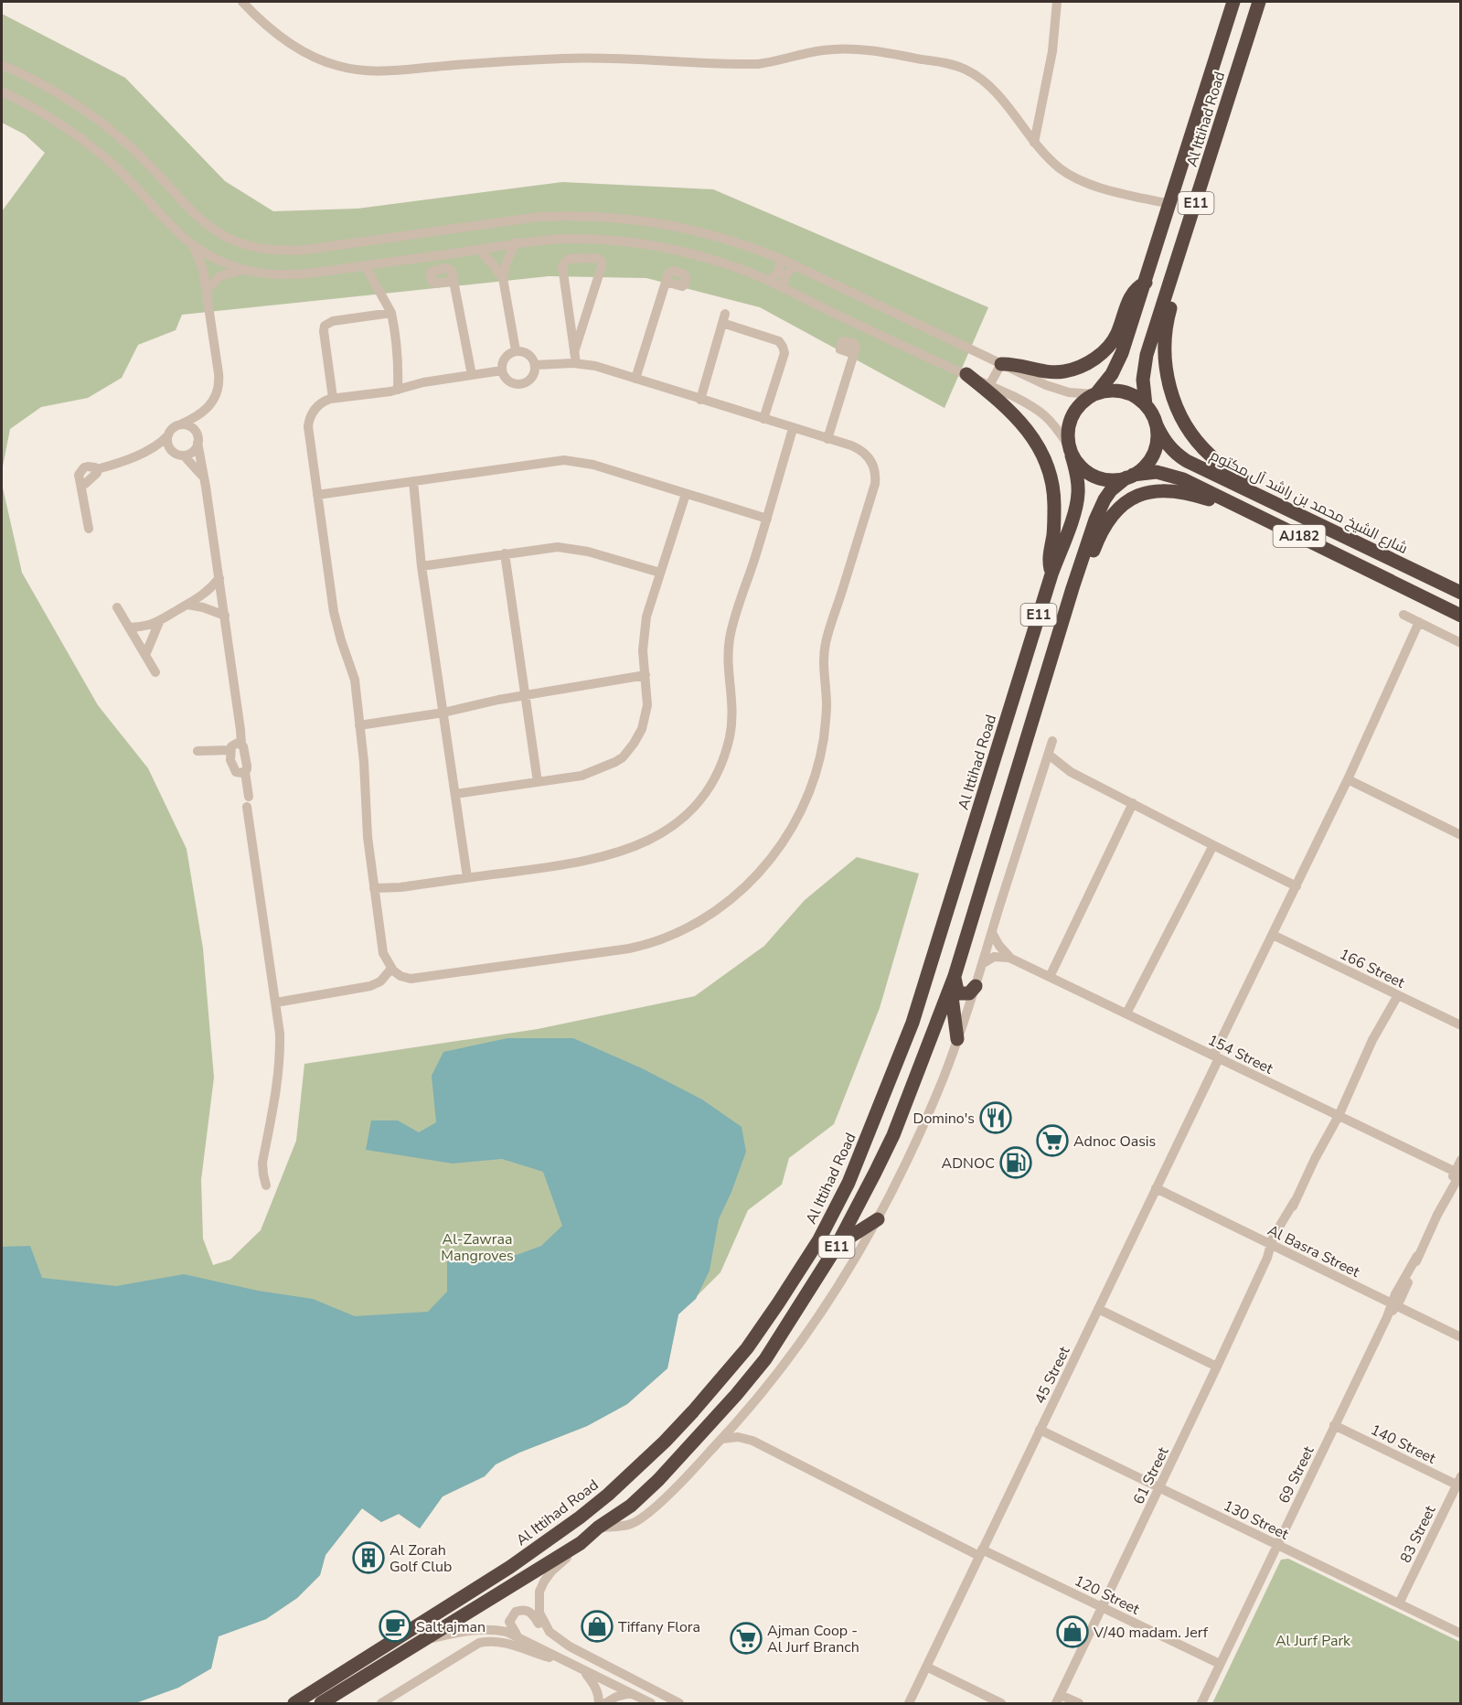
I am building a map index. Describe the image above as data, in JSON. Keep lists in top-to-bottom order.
{
  "streets": {
    "highway": [
      "Al Ittihad Road",
      "E11",
      "شارع الشيخ محمد بن راشد آل مكتوم",
      "AJ182"
    ],
    "street": [
      "166 Street",
      "154 Street",
      "Al Basra Street",
      "45 Street",
      "140 Street",
      "69 Street",
      "61 Street",
      "130 Street",
      "83 Street",
      "120 Street"
    ]
  },
  "crossings": [
    ["Al Ittihad Road", "E11"],
    ["Al Ittihad Road", "شارع الشيخ محمد بن راشد آل مكتوم"],
    ["Al Ittihad Road", "AJ182"],
    ["E11", "شارع الشيخ محمد بن راشد آل مكتوم"],
    ["E11", "AJ182"],
    ["شارع الشيخ محمد بن راشد آل مكتوم", "AJ182"],
    ["166 Street", "45 Street"],
    ["166 Street", "61 Street"],
    ["154 Street", "45 Street"],
    ["154 Street", "69 Street"],
    ["154 Street", "61 Street"],
    ["Al Basra Street", "45 Street"],
    ["Al Basra Street", "69 Street"],
    ["Al Basra Street", "61 Street"],
    ["45 Street", "130 Street"],
    ["45 Street", "120 Street"],
    ["140 Street", "69 Street"],
    ["140 Street", "83 Street"],
    ["69 Street", "130 Street"],
    ["69 Street", "120 Street"],
    ["61 Street", "130 Street"],
    ["61 Street", "120 Street"],
    ["130 Street", "83 Street"]
  ],
  "parks": ["Al-Zawraa Mangroves", "Al Jurf Park"],
  "places": {
    "restaurant": ["Domino's"],
    "supermarket": ["Adnoc Oasis", "Ajman Coop - Al Jurf Branch"],
    "fuel station": ["ADNOC"],
    "building": ["Al Zorah Golf Club"],
    "cafe": ["Salt ajman"],
    "shop": ["Tiffany Flora", "V/40 madam. Jerf"]
  }
}
